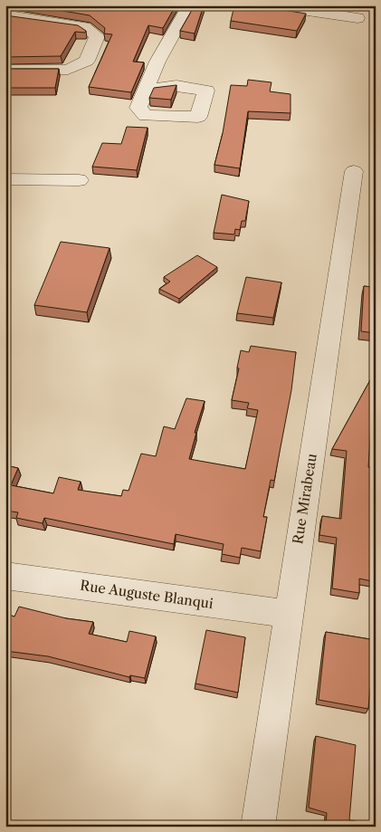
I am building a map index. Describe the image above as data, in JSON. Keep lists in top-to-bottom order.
{
  "streets": {
    "street": ["Rue Mirabeau", "Rue Auguste Blanqui"]
  },
  "crossings": [
    ["Rue Mirabeau", "Rue Auguste Blanqui"]
  ]
}
